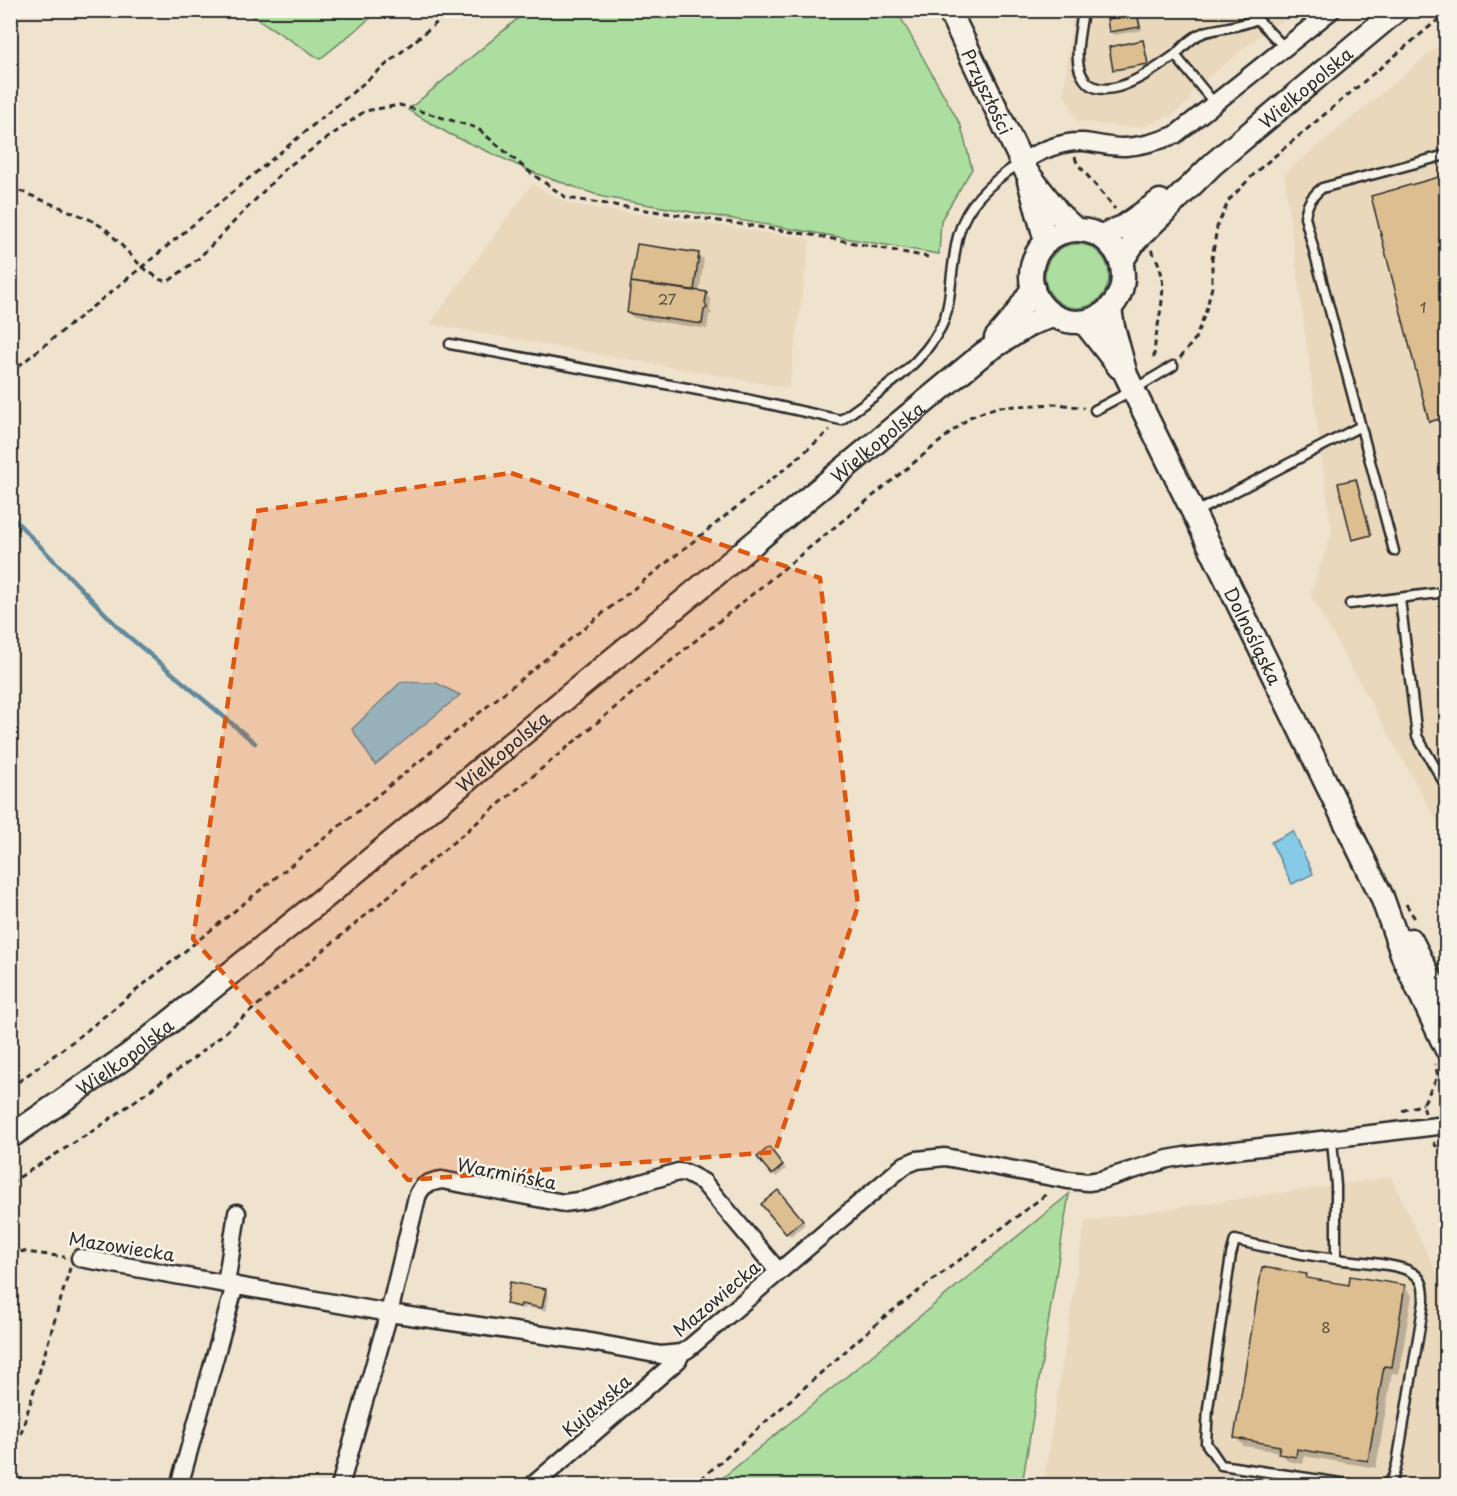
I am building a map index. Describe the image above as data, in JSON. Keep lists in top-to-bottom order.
{
  "streets": {
    "main road": ["Wielkopolska", "Przyszłości", "Dolnośląska"],
    "street": ["Warmińska", "Mazowiecka", "Kujawska"]
  },
  "crossings": [
    ["Wielkopolska", "Przyszłości"],
    ["Wielkopolska", "Dolnośląska"],
    ["Przyszłości", "Dolnośląska"],
    ["Warmińska", "Mazowiecka"],
    ["Mazowiecka", "Kujawska"]
  ],
  "house_numbers": ["27", "1", "8"]
}
